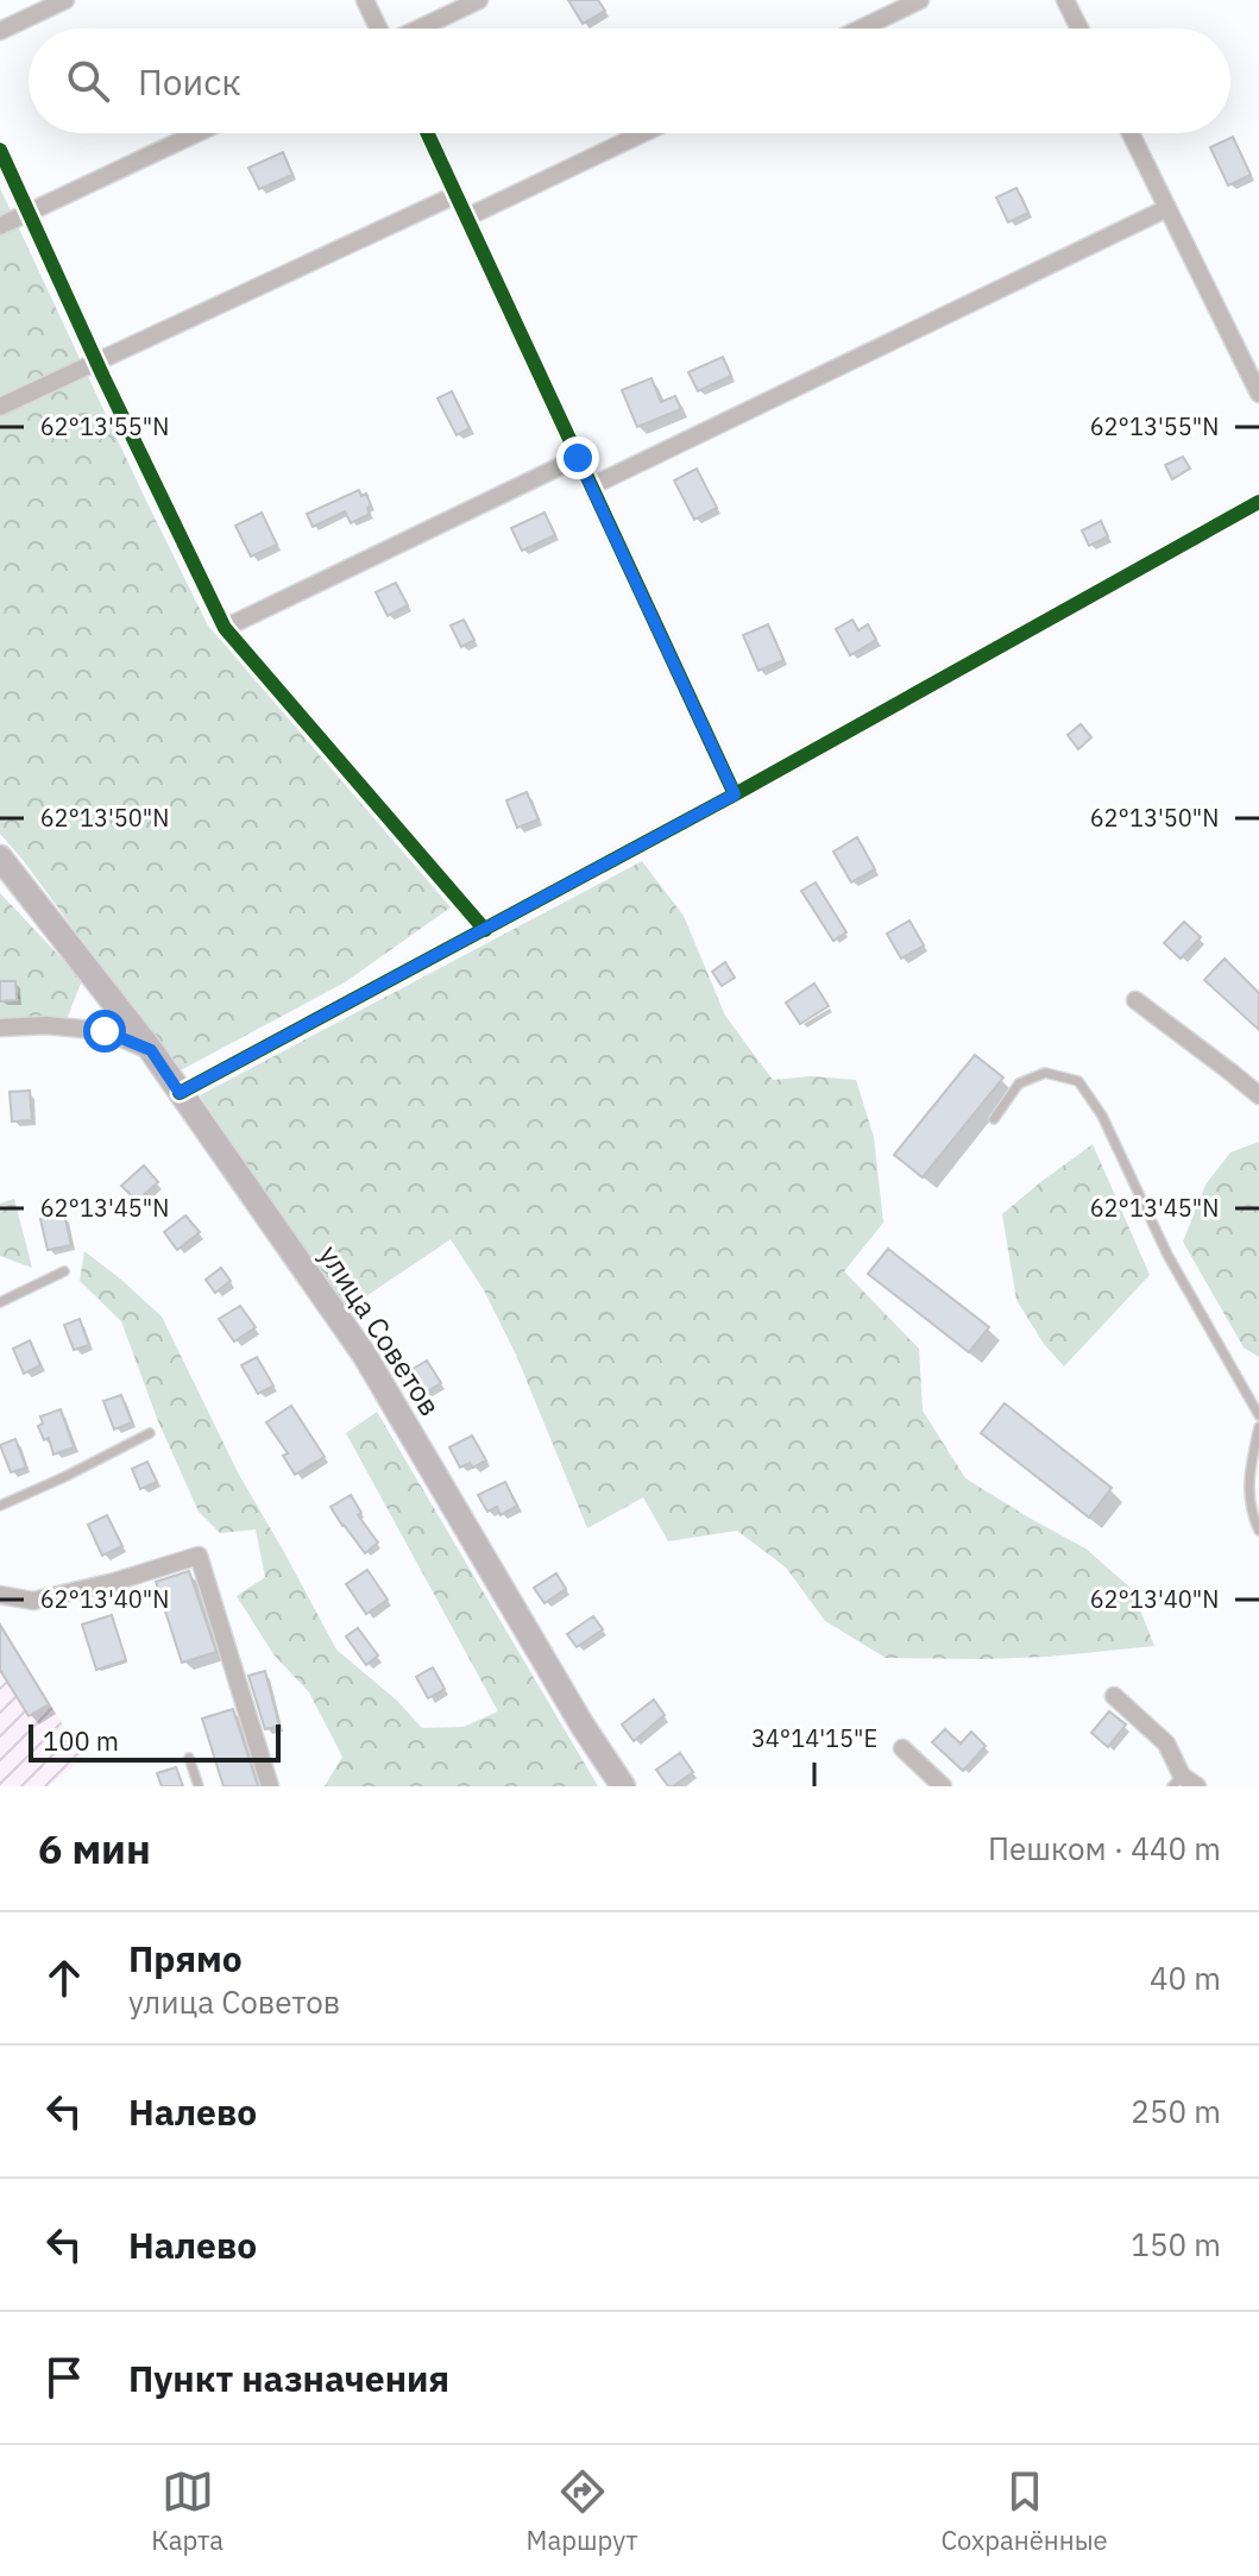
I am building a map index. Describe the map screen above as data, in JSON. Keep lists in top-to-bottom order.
{
  "streets": {
    "main road": ["улица Советов"]
  },
  "scale_bar": "100 m",
  "page": {
    "search": "Поиск",
    "scale": "100 m",
    "heading": ["6 мин", "Пешком · 440 m"],
    "list": [
      ["Прямо", "улица Советов", "40 m"],
      ["Налево", "250 m"],
      ["Налево", "150 m"],
      "Пункт назначения"
    ],
    "nav": ["Карта", "Маршрут", "Сохранённые"]
  },
  "coordinates": [
    "62°13'55\"N",
    "62°13'50\"N",
    "62°13'45\"N",
    "62°13'40\"N",
    "34°14'15\"E"
  ]
}
